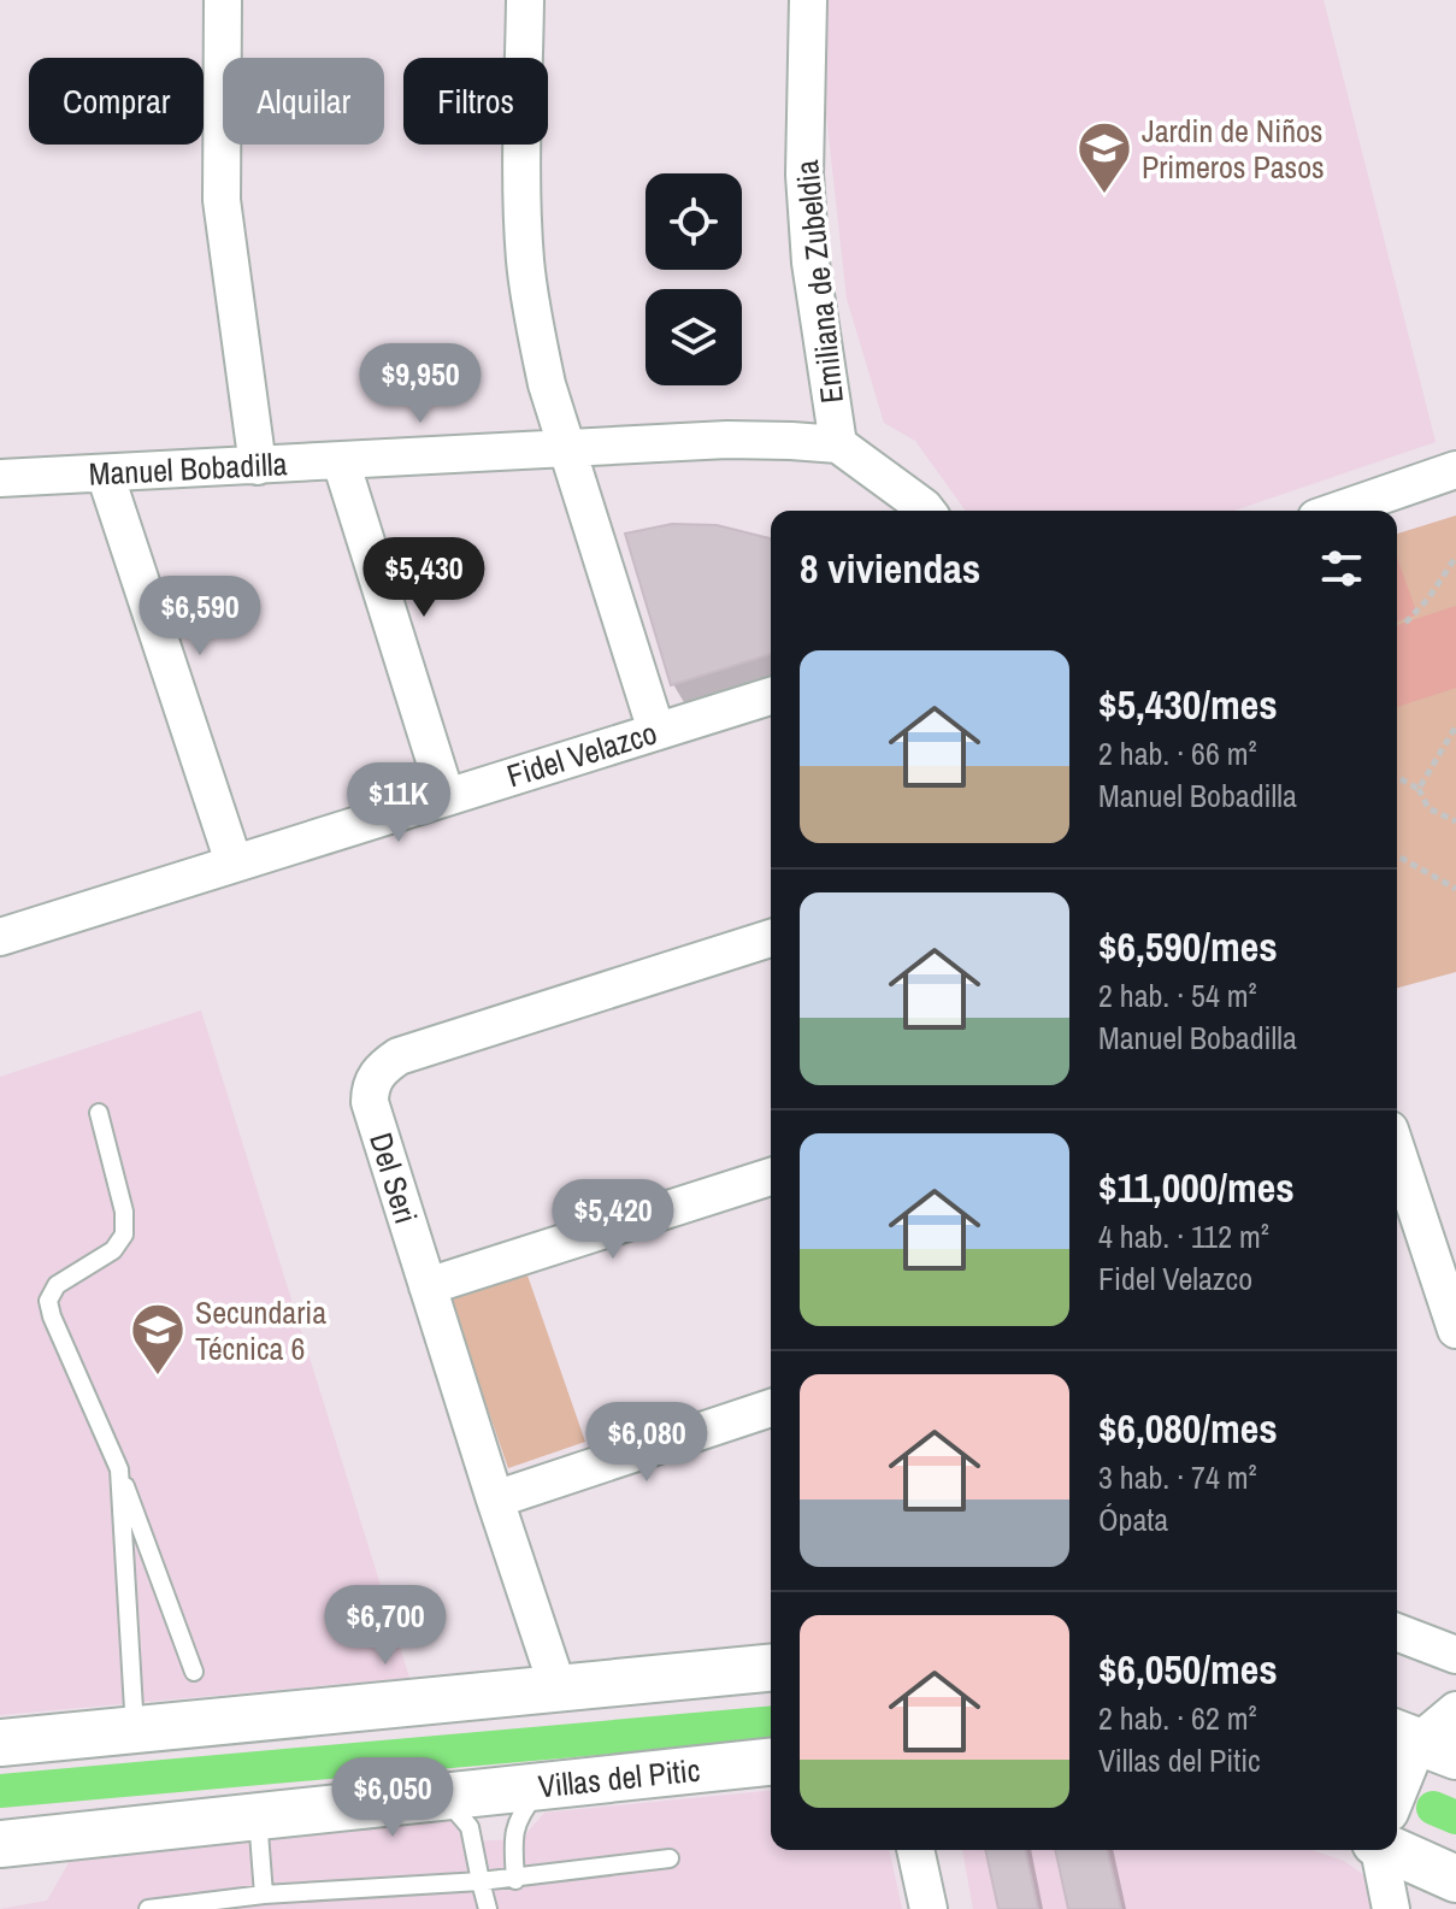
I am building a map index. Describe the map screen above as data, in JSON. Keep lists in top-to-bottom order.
{
  "streets": {
    "street": [
      "Emiliana de Zubeldia",
      "Manuel Bobadilla",
      "Fidel Velazco",
      "Del Seri",
      "Villas del Pitic"
    ]
  },
  "crossings": [
    ["Emiliana de Zubeldia", "Manuel Bobadilla"]
  ],
  "places": {
    "school or university": ["Jardin de Niños Primeros Pasos", "Secundaria Técnica 6"]
  },
  "page": {
    "chip": ["Comprar", "Alquilar", "Filtros"],
    "price": [
      "$9,950",
      "$5,430",
      "$6,590",
      "$11K",
      "$5,420",
      "$6,080",
      "$6,700",
      "$6,050"
    ],
    "heading": "8 viviendas",
    "list": [
      {
        "name": "$5,430/mes",
        "note": "2 hab. · 66 m² · Manuel Bobadilla"
      },
      {
        "name": "$6,590/mes",
        "note": "2 hab. · 54 m² · Manuel Bobadilla"
      },
      {
        "name": "$11,000/mes",
        "note": "4 hab. · 112 m² · Fidel Velazco"
      },
      {
        "name": "$6,080/mes",
        "note": "3 hab. · 74 m² · Ópata"
      },
      {
        "name": "$6,050/mes",
        "note": "2 hab. · 62 m² · Villas del Pitic"
      }
    ]
  }
}
